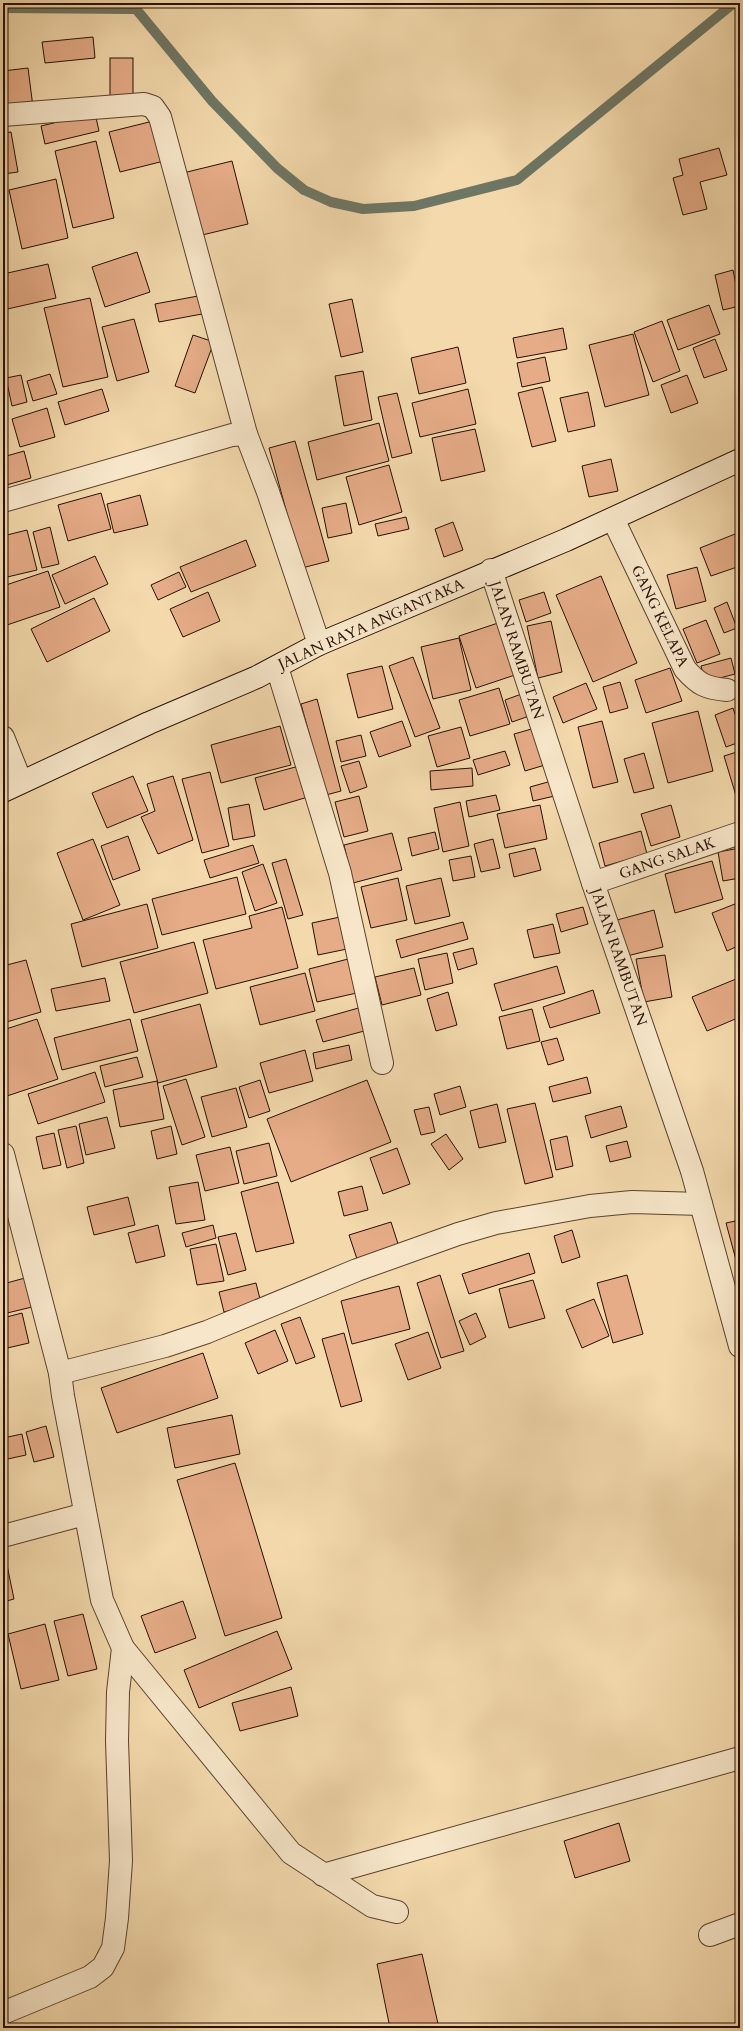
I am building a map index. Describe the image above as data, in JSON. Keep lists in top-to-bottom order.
{
  "streets": {
    "street": [
      "GANG KELAPA",
      "JALAN RAYA ANGANTAKA",
      "JALAN RAMBUTAN",
      "GANG SALAK"
    ]
  },
  "crossings": [
    ["GANG KELAPA", "JALAN RAYA ANGANTAKA"],
    ["JALAN RAYA ANGANTAKA", "JALAN RAMBUTAN"],
    ["JALAN RAMBUTAN", "GANG SALAK"]
  ]
}
